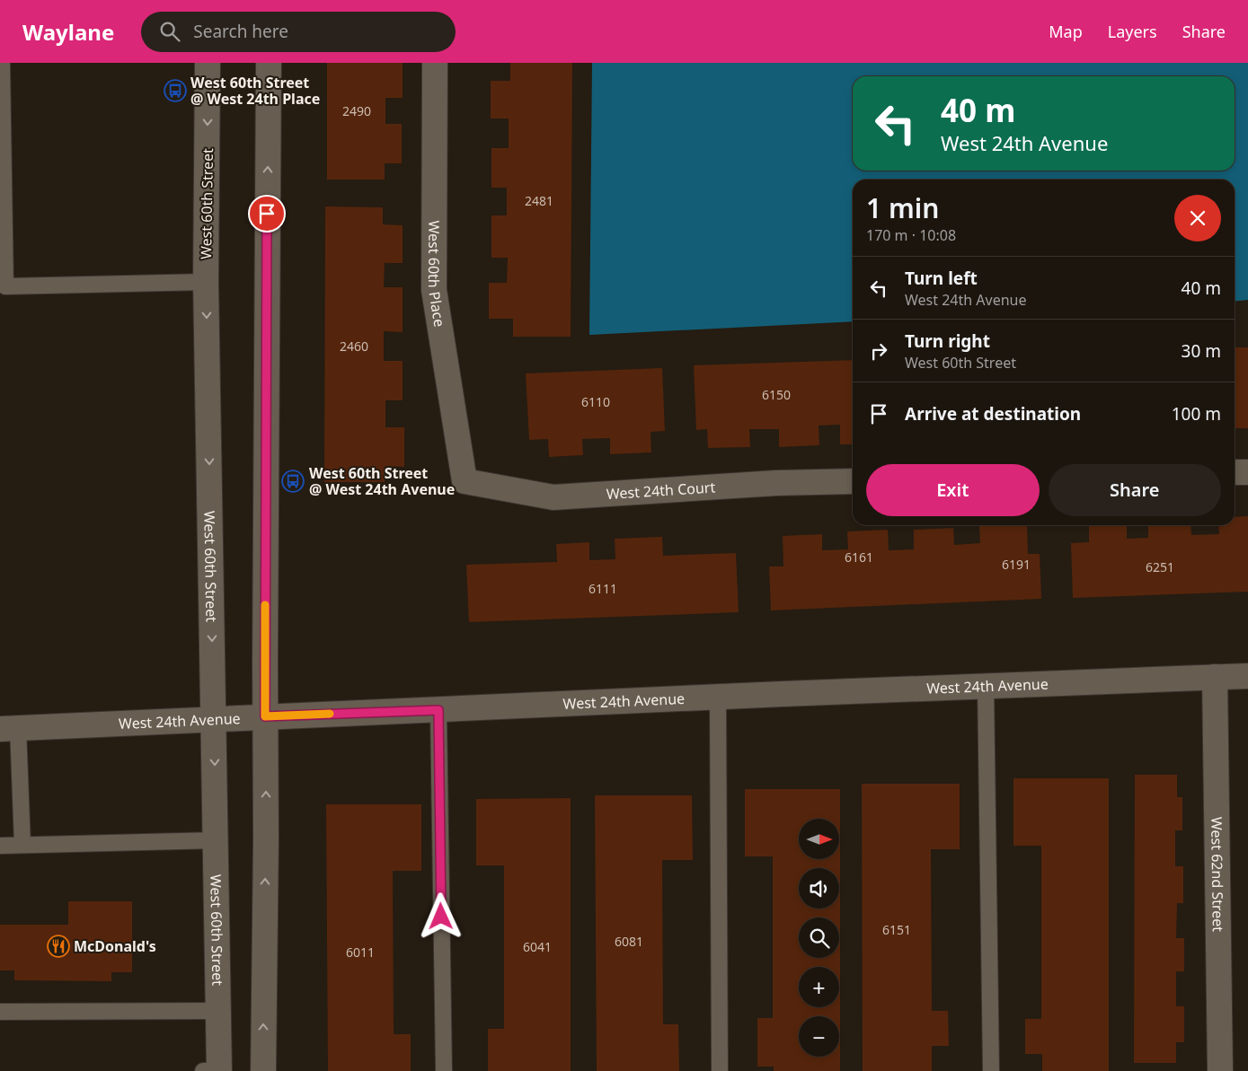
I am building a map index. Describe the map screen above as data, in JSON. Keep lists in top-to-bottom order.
{
  "streets": {
    "street": [
      "West 60th Street",
      "West 60th Place",
      "West 24th Court",
      "West 24th Avenue",
      "West 62nd Street"
    ]
  },
  "crossings": [
    ["West 60th Street", "West 24th Avenue"],
    ["West 60th Place", "West 24th Court"],
    ["West 24th Avenue", "West 62nd Street"]
  ],
  "places": {
    "bus stop": ["West 60th Street @ West 24th Place", "West 60th Street @ West 24th Avenue"],
    "restaurant": ["McDonald's"]
  },
  "house_numbers": [
    "2490",
    "2481",
    "2460",
    "6150",
    "6110",
    "6161",
    "6191",
    "6251",
    "6111",
    "6151",
    "6081",
    "6041",
    "6011"
  ],
  "north": "right",
  "page": {
    "header": "Waylane",
    "search": "Search here",
    "nav": ["Map", "Layers", "Share"],
    "turn": ["40 m", "West 24th Avenue"],
    "heading": ["1 min", "170 m · 10:08"],
    "list": [
      {
        "name": "Turn left",
        "note": "West 24th Avenue",
        "value": "40 m"
      },
      {
        "name": "Turn right",
        "note": "West 60th Street",
        "value": "30 m"
      },
      {
        "name": "Arrive at destination",
        "value": "100 m"
      }
    ],
    "buttons": ["Exit", "Share"],
    "map_buttons": ["+", "−"]
  }
}
